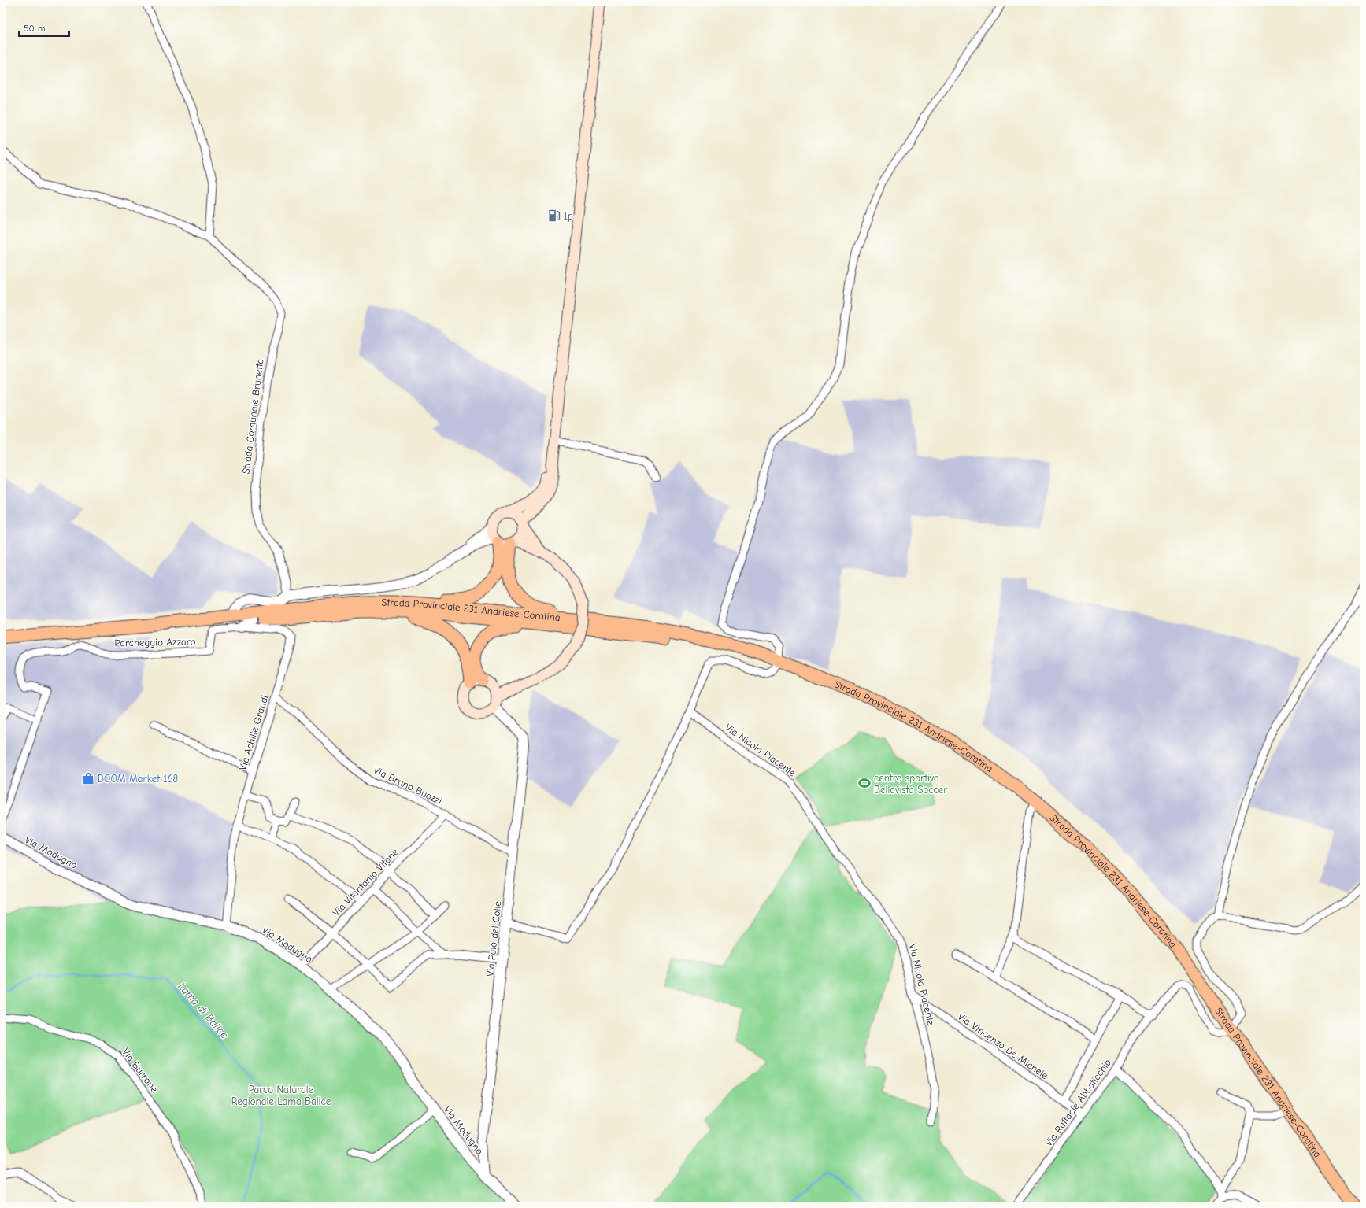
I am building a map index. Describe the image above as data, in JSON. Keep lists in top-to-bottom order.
{
  "streets": {
    "main road": ["Strada Provinciale 231 Andriese-Coratina"],
    "street": [
      "Strada Comunale Brunetta",
      "Parcheggio Azzaro",
      "Via Achille Grandi",
      "Via Nicola Piacente",
      "Via Bruno Buozzi",
      "Via Modugno",
      "Via Vitantonio Vitone",
      "Via Palo del Colle",
      "Via Vincenzo De Michele",
      "Via Burrone",
      "Via Raffaele Abbaticchio"
    ]
  },
  "crossings": [
    ["Strada Provinciale 231 Andriese-Coratina", "Via Raffaele Abbaticchio"],
    ["Parcheggio Azzaro", "Via Achille Grandi"],
    ["Via Achille Grandi", "Via Bruno Buozzi"],
    ["Via Achille Grandi", "Via Modugno"],
    ["Via Nicola Piacente", "Via Vincenzo De Michele"],
    ["Via Bruno Buozzi", "Via Vitantonio Vitone"],
    ["Via Bruno Buozzi", "Via Palo del Colle"],
    ["Via Modugno", "Via Vitantonio Vitone"],
    ["Via Modugno", "Via Palo del Colle"],
    ["Via Vincenzo De Michele", "Via Raffaele Abbaticchio"]
  ],
  "water": ["Lama di Balice"],
  "parks": ["Parco Naturale Regionale Lama Balice"],
  "places": {
    "fuel station": ["Ip"],
    "shop": ["BOOM Market 168"],
    "sports": ["centro sportivo Bellavista Soccer"]
  },
  "scale_bar": "50 m"
}
